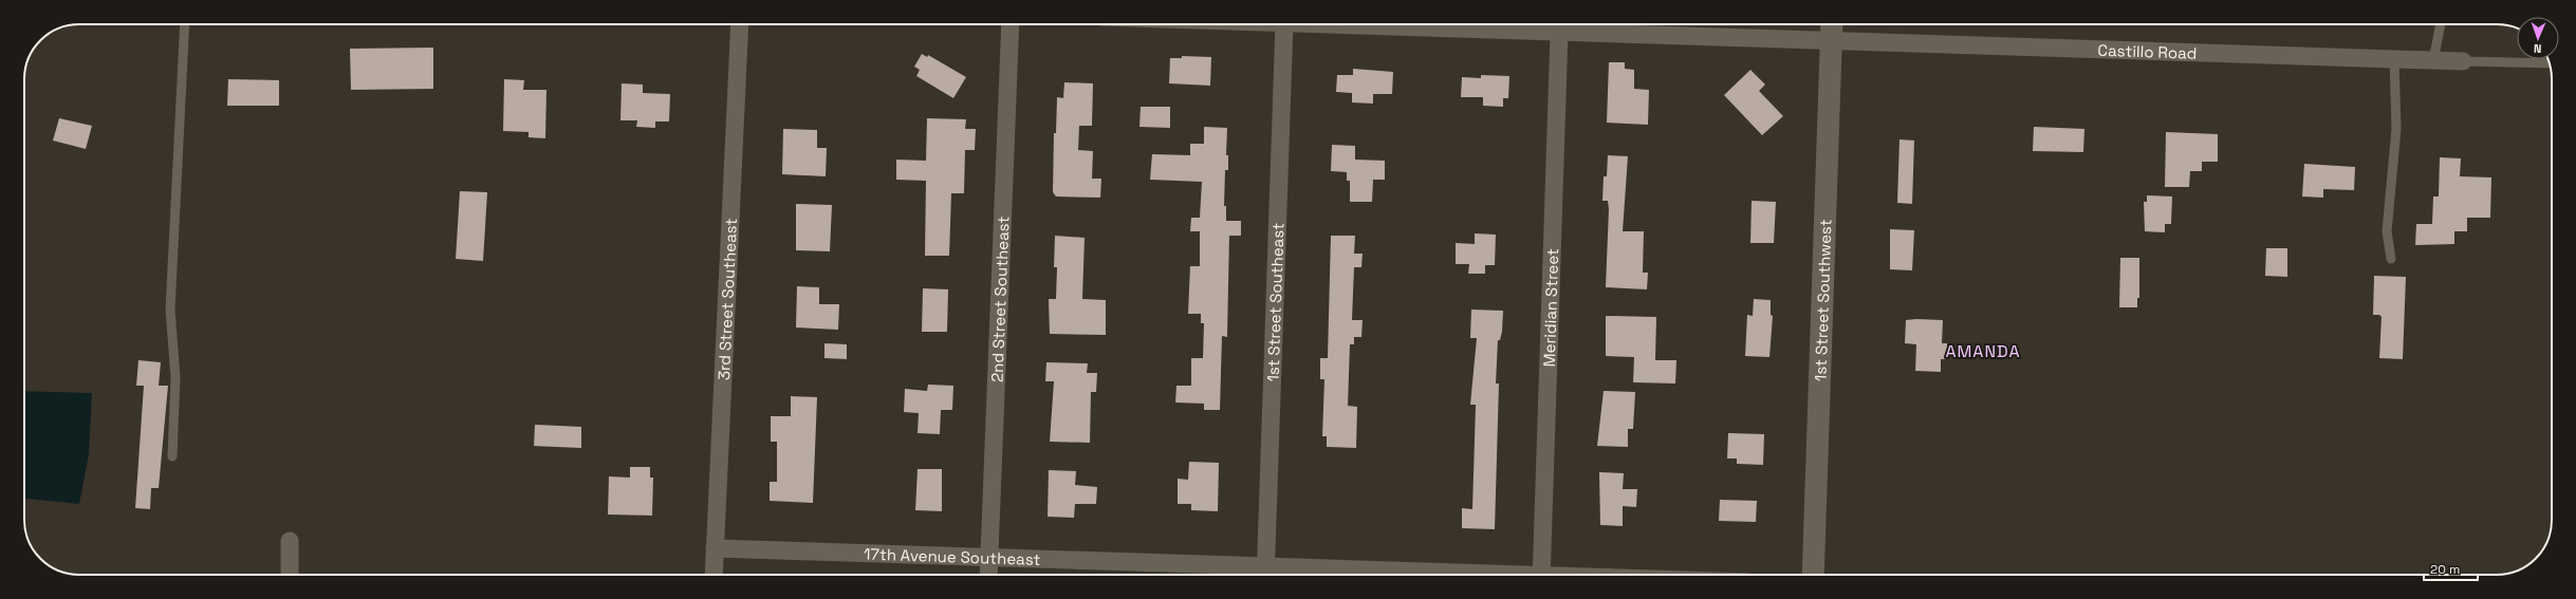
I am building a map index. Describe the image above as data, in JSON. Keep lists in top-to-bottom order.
{
  "streets": {
    "street": [
      "Castillo Road",
      "3rd Street Southeast",
      "2nd Street Southeast",
      "1st Street Southwest",
      "1st Street Southeast",
      "Meridian Street",
      "17th Avenue Southeast"
    ]
  },
  "crossings": [
    ["Castillo Road", "1st Street Southwest"],
    ["Castillo Road", "Meridian Street"],
    ["3rd Street Southeast", "17th Avenue Southeast"],
    ["2nd Street Southeast", "17th Avenue Southeast"],
    ["1st Street Southeast", "17th Avenue Southeast"]
  ],
  "districts": ["AMANDA"],
  "scale_bar": "20 m",
  "north": "bottom"
}
